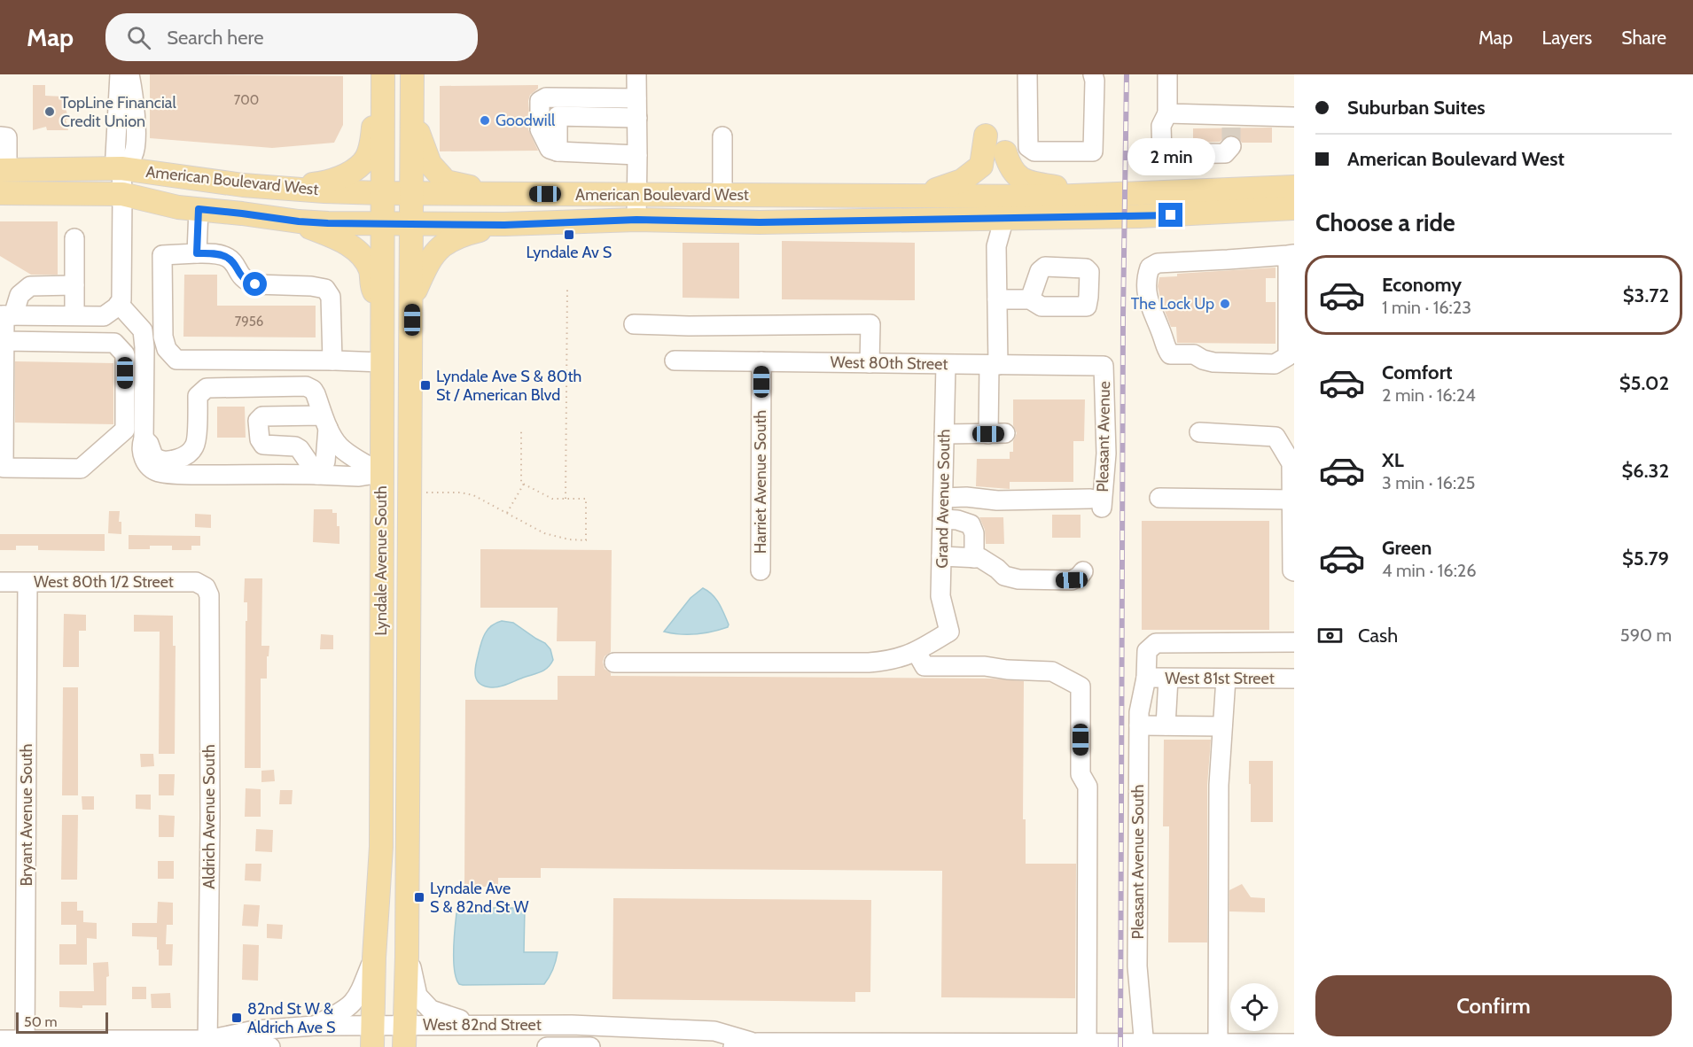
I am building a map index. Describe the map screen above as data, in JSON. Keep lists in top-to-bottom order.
{
  "streets": {
    "main road": ["American Boulevard West", "Lyndale Avenue South"],
    "street": [
      "West 80th Street",
      "Pleasant Avenue",
      "Harriet Avenue South",
      "Grand Avenue South",
      "West 80th 1/2 Street",
      "West 81st Street",
      "Bryant Avenue South",
      "Aldrich Avenue South",
      "Pleasant Avenue South",
      "West 82nd Street"
    ]
  },
  "crossings": [
    ["American Boulevard West", "Lyndale Avenue South"],
    ["West 80th Street", "Pleasant Avenue"],
    ["West 80th Street", "Harriet Avenue South"],
    ["West 80th Street", "Grand Avenue South"],
    ["Pleasant Avenue", "Grand Avenue South"],
    ["Lyndale Avenue South", "West 82nd Street"],
    ["West 80th 1/2 Street", "Bryant Avenue South"],
    ["West 80th 1/2 Street", "Aldrich Avenue South"],
    ["West 81st Street", "Pleasant Avenue South"],
    ["Bryant Avenue South", "West 82nd Street"],
    ["Aldrich Avenue South", "West 82nd Street"],
    ["Pleasant Avenue South", "West 82nd Street"]
  ],
  "places": {
    "other": ["TopLine Financial Credit Union", "Goodwill", "The Lock Up"],
    "transit": [
      "Lyndale Av S",
      "Lyndale Ave S & 80th St / American Blvd",
      "Lyndale Ave S & 82nd St W",
      "82nd St W & Aldrich Ave S"
    ]
  },
  "house_numbers": ["700", "7956"],
  "scale_bar": "50 m",
  "page": {
    "header": "Map",
    "search": "Search here",
    "nav": ["Map", "Layers", "Share"],
    "banner": ["Suburban Suites", "American Boulevard West"],
    "bubble": "2 min",
    "heading": "Choose a ride",
    "list": [
      {
        "name": "Economy",
        "note": "1 min · 16:23",
        "value": "$3.72"
      },
      {
        "name": "Comfort",
        "note": "2 min · 16:24",
        "value": "$5.02"
      },
      {
        "name": "XL",
        "note": "3 min · 16:25",
        "value": "$6.32"
      },
      {
        "name": "Green",
        "note": "4 min · 16:26",
        "value": "$5.79"
      }
    ],
    "pay": ["Cash", "590 m"],
    "buttons": "Confirm",
    "scale": "50 m"
  }
}
